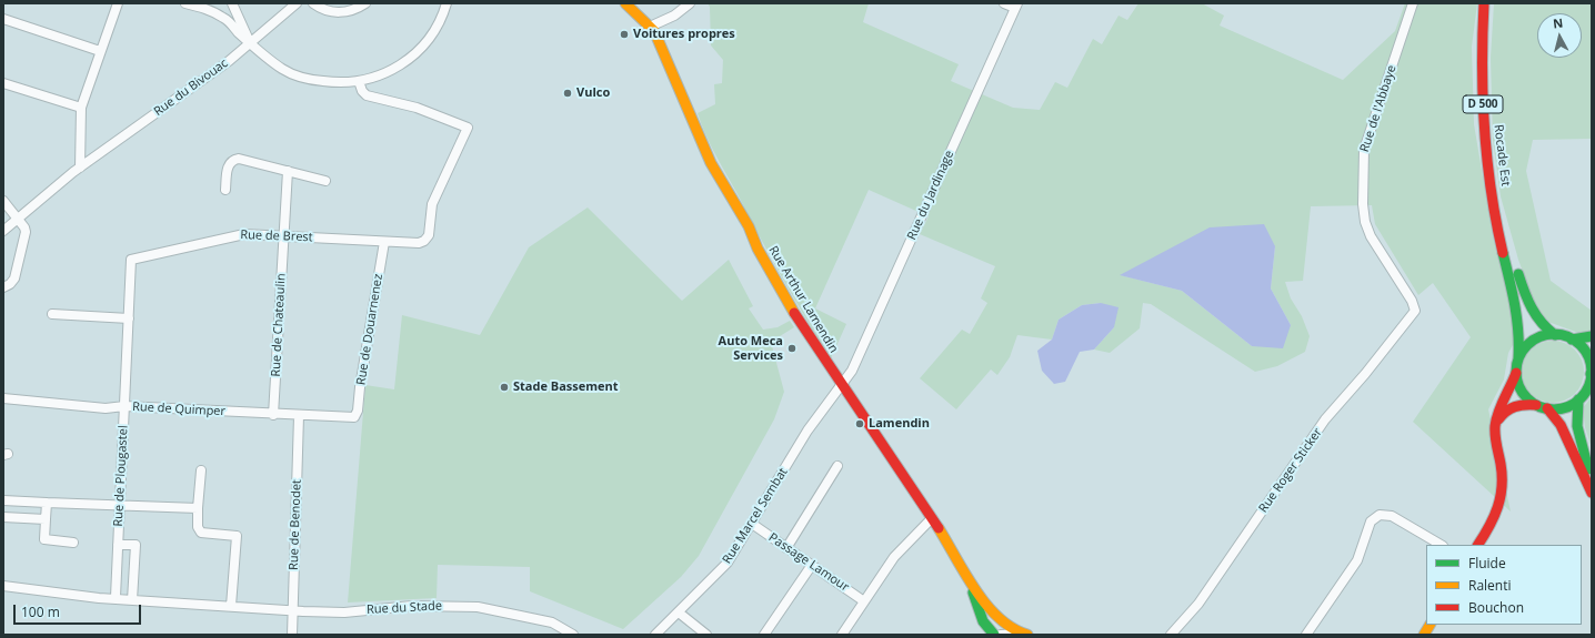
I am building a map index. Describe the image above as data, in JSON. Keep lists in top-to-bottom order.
{
  "streets": {
    "street": [
      "Rue du Bivouac",
      "D 500",
      "Rue de l'Abbaye",
      "Rocade Est",
      "Rue du Jardinage",
      "Rue de Brest",
      "Rue Arthur Lamendin",
      "Rue de Chateaulin",
      "Rue de Douarnenez",
      "Rue de Quimper",
      "Rue Roger Sticker",
      "Rue de Plougastel",
      "Rue Marcel Sembat",
      "Rue de Benodet",
      "Passage Lamour",
      "Rue du Stade"
    ]
  },
  "crossings": [
    ["D 500", "Rocade Est"],
    ["Rue de l'Abbaye", "Rue Roger Sticker"],
    ["Rue du Jardinage", "Rue Arthur Lamendin"],
    ["Rue du Jardinage", "Rue Marcel Sembat"],
    ["Rue de Brest", "Rue de Chateaulin"],
    ["Rue de Brest", "Rue de Douarnenez"],
    ["Rue de Brest", "Rue de Plougastel"],
    ["Rue Arthur Lamendin", "Rue Marcel Sembat"],
    ["Rue de Chateaulin", "Rue de Quimper"],
    ["Rue de Douarnenez", "Rue de Quimper"],
    ["Rue de Quimper", "Rue de Plougastel"],
    ["Rue de Quimper", "Rue de Benodet"],
    ["Rue de Plougastel", "Rue du Stade"],
    ["Rue Marcel Sembat", "Passage Lamour"],
    ["Rue de Benodet", "Rue du Stade"]
  ],
  "places": [
    "Voitures propres",
    "Vulco",
    "Auto Meca Services",
    "Stade Bassement",
    "Lamendin"
  ],
  "legend": ["Fluide", "Ralenti", "Bouchon"],
  "scale_bar": "100 m",
  "north": "top"
}
